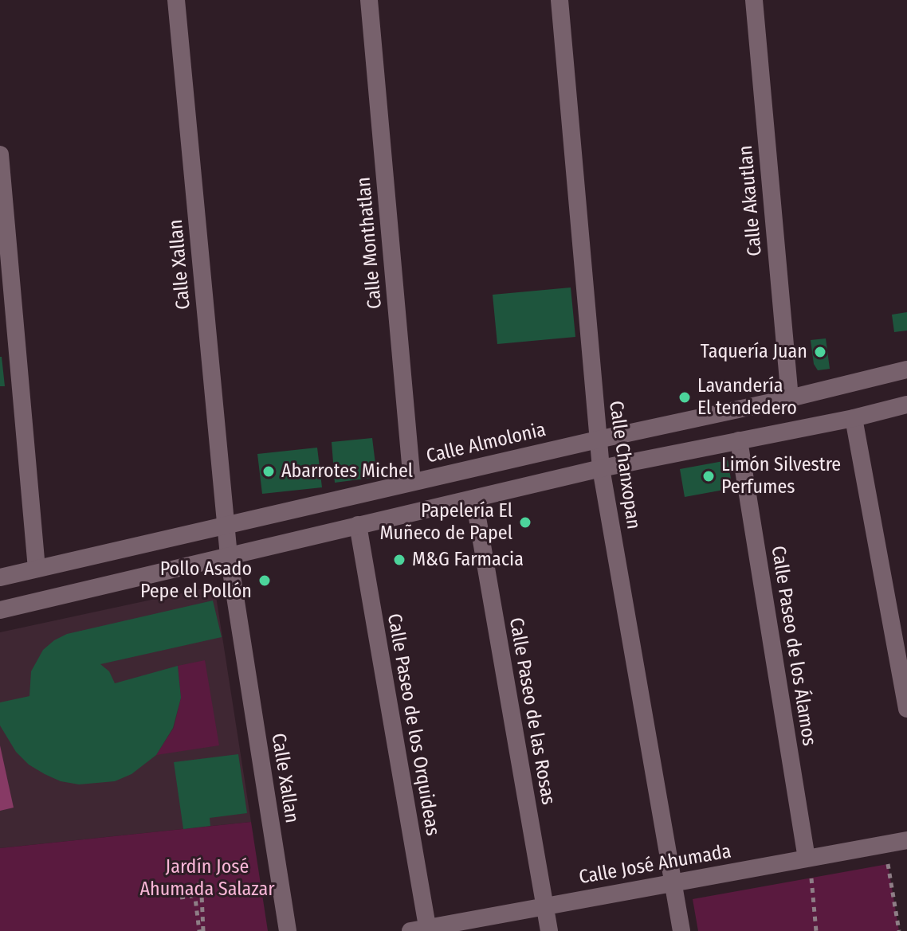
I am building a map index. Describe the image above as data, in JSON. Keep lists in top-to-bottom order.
{
  "streets": {
    "street": [
      "Calle Akautlan",
      "Calle Monthatlan",
      "Calle Xallan",
      "Calle Almolonia",
      "Calle Chanxopan",
      "Calle Paseo de los Álamos",
      "Calle Paseo de las Rosas",
      "Calle Paseo de los Orquideas",
      "Calle José Ahumada"
    ]
  },
  "crossings": [
    ["Calle Akautlan", "Calle Almolonia"],
    ["Calle Monthatlan", "Calle Almolonia"],
    ["Calle Xallan", "Calle Almolonia"],
    ["Calle Almolonia", "Calle Chanxopan"],
    ["Calle Chanxopan", "Calle José Ahumada"],
    ["Calle Paseo de los Álamos", "Calle José Ahumada"],
    ["Calle Paseo de las Rosas", "Calle José Ahumada"],
    ["Calle Paseo de los Orquideas", "Calle José Ahumada"]
  ],
  "parks": ["Jardín José Ahumada Salazar"],
  "places": [
    "Taquería Juan",
    "Lavandería El tendedero",
    "Abarrotes Michel",
    "Limón Silvestre Perfumes",
    "Papelería El Muñeco de Papel",
    "M&G Farmacia",
    "Pollo Asado Pepe el Pollón"
  ]
}
